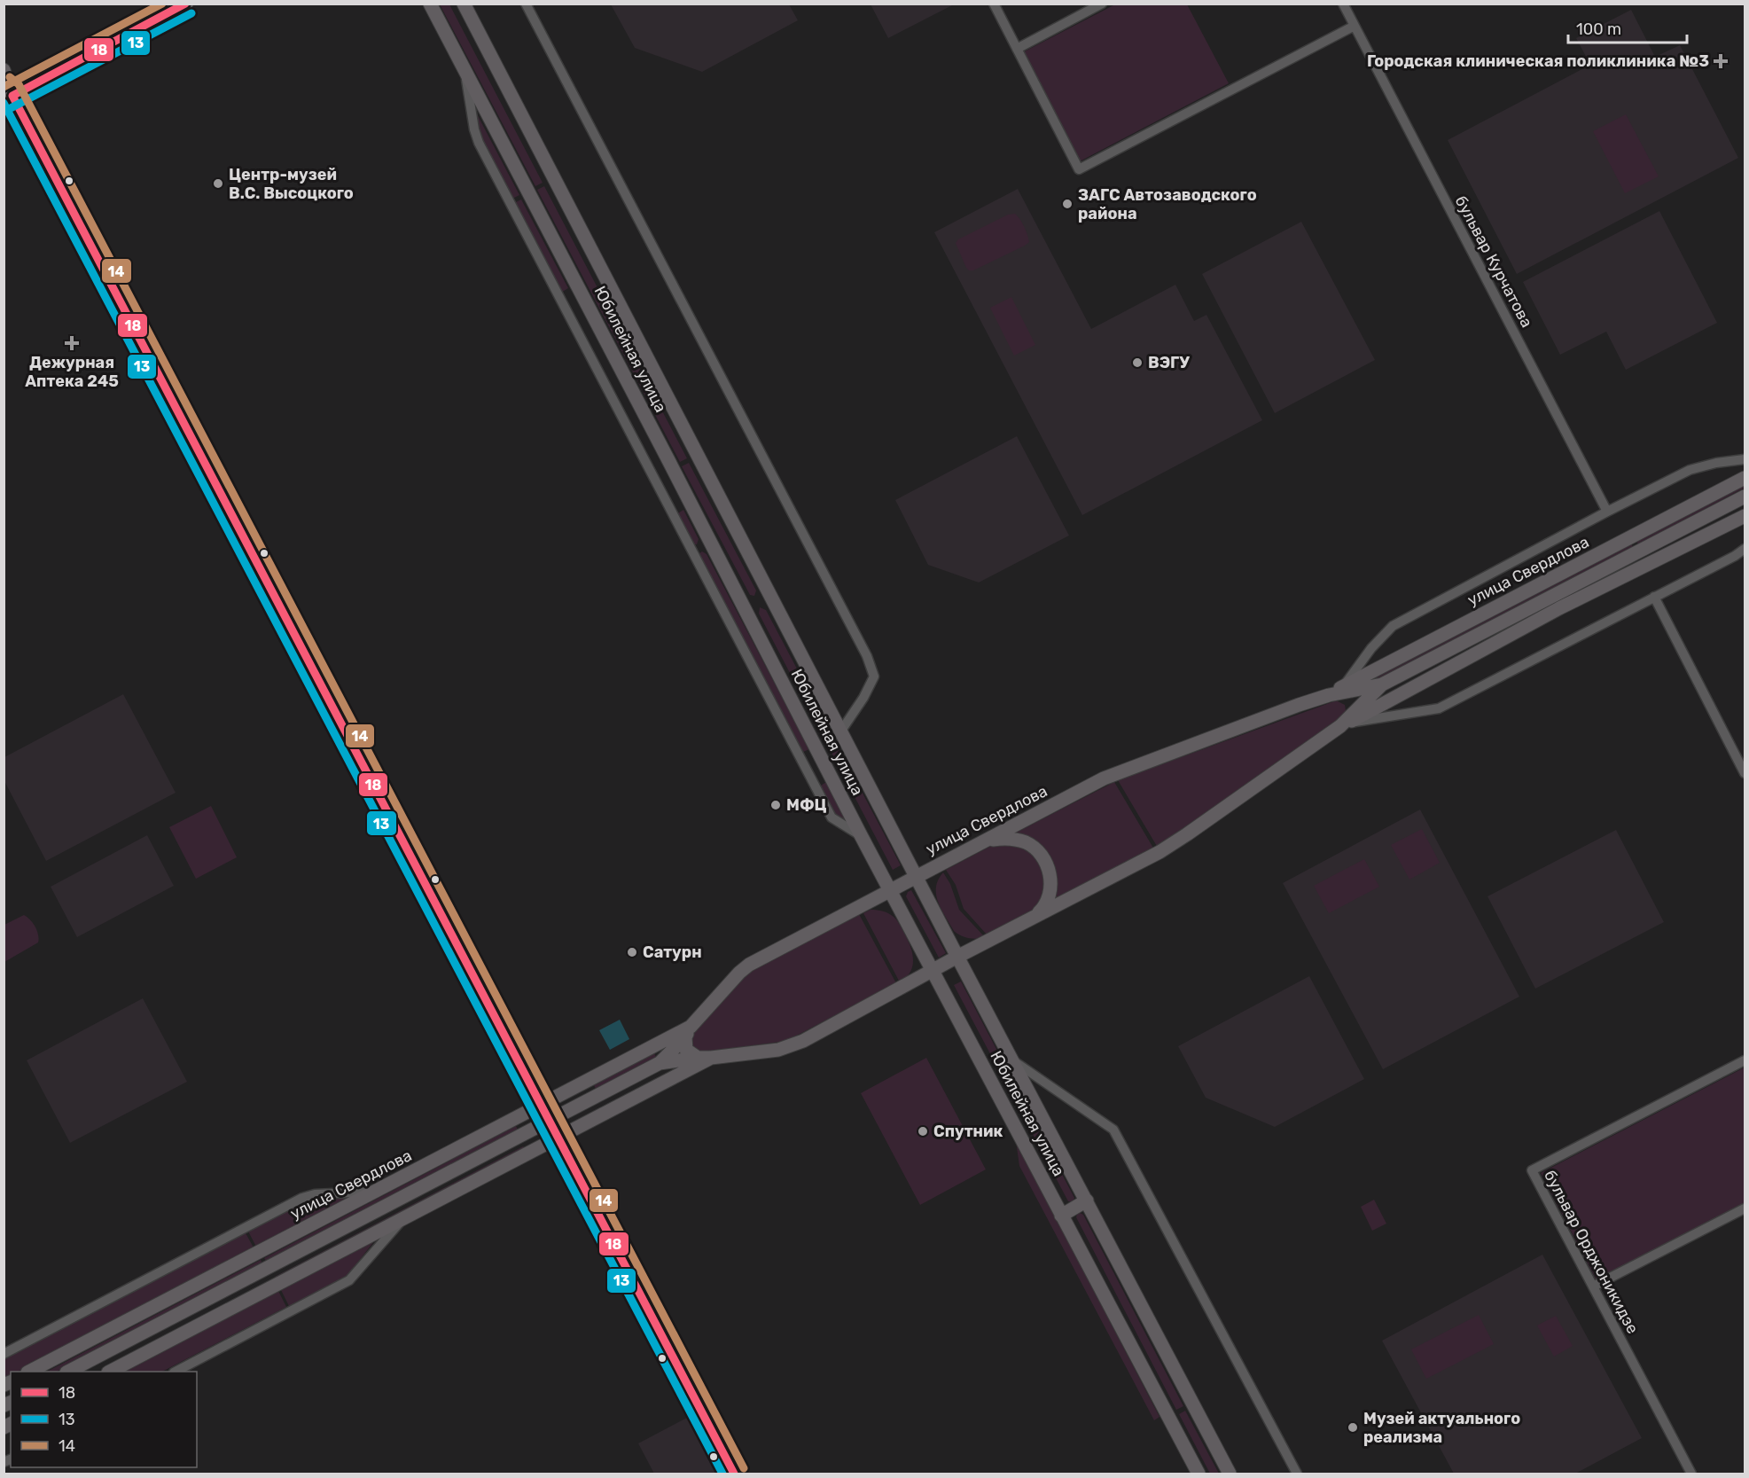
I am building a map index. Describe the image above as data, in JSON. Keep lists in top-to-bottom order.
{
  "streets": {
    "main road": ["Юбилейная улица", "улица Свердлова"],
    "street": ["бульвар Курчатова", "бульвар Орджоникидзе"]
  },
  "crossings": [
    ["Юбилейная улица", "улица Свердлова"]
  ],
  "places": {
    "health": ["Городская клиническая поликлиника №3", "Дежурная Аптека 245"],
    "other": [
      "Центр-музей В.С. Высоцкого",
      "ЗАГС Автозаводского района",
      "ВЭГУ",
      "МФЦ",
      "Сатурн",
      "Спутник",
      "Музей актуального реализма"
    ]
  },
  "lines": ["transit line 18", "transit line 14", "transit line 13"],
  "legend": ["18", "13", "14"],
  "scale_bar": "100 m"
}
